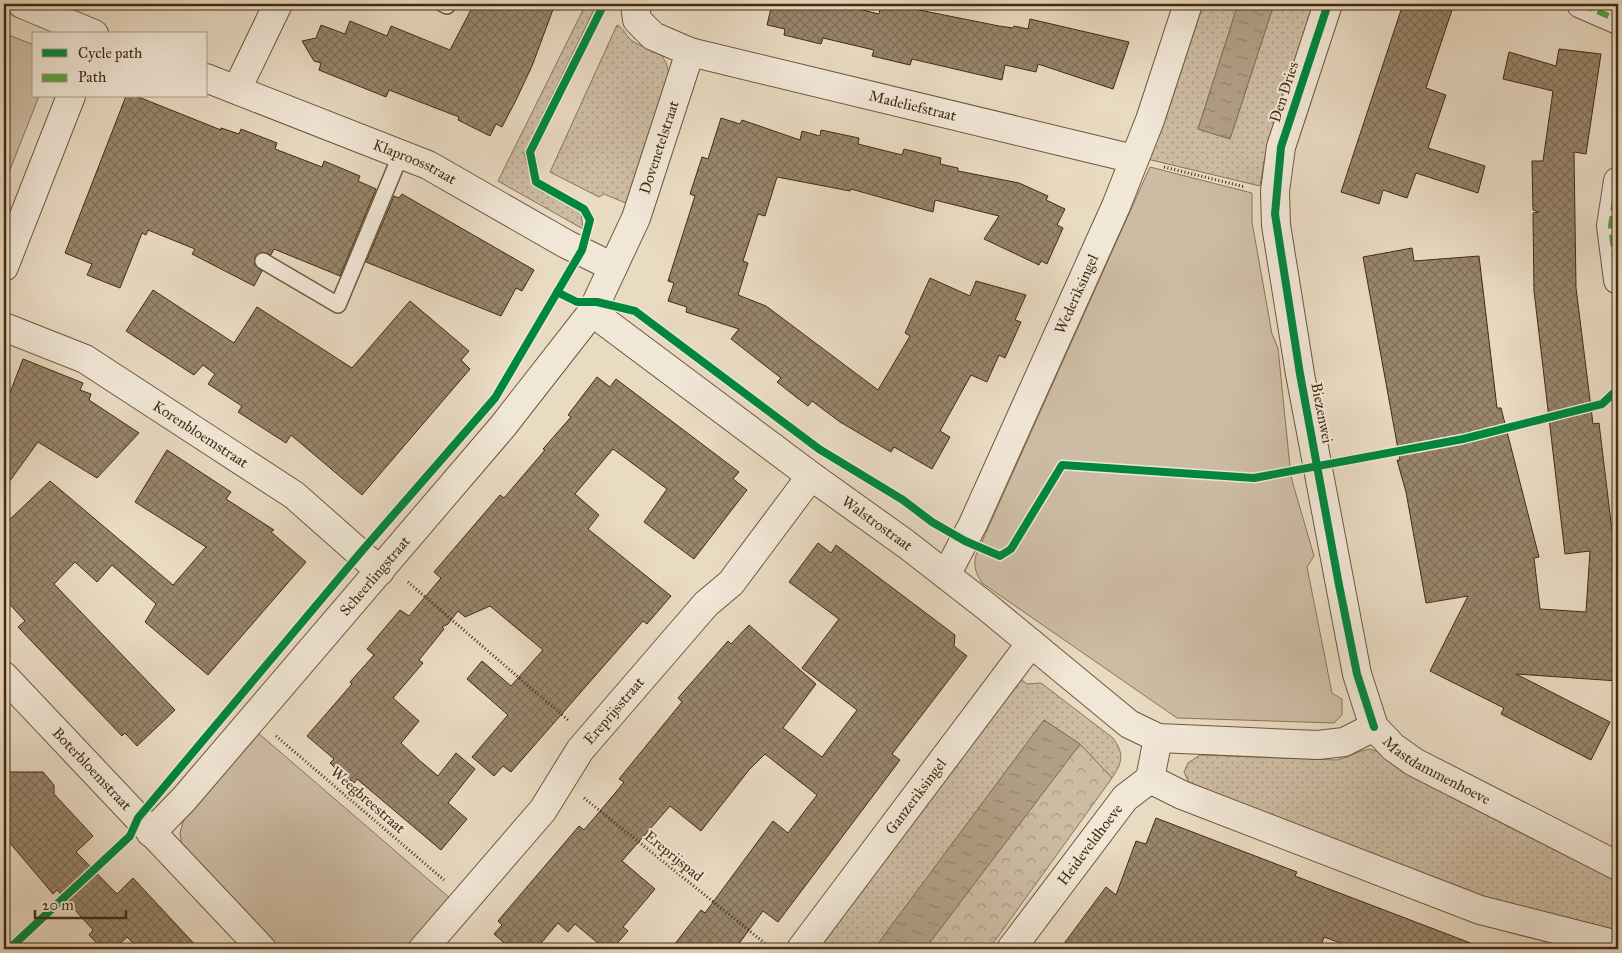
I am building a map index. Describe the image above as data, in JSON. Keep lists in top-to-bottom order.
{
  "streets": {
    "street": [
      "Den Dries",
      "Madeliefstraat",
      "Dovenetelstraat",
      "Klaproosstraat",
      "Wederiksingel",
      "Biezenwei",
      "Korenbloemstraat",
      "Walstrostraat",
      "Scheerlingstraat",
      "Ereprijsstraat",
      "Mastdammenhoeve",
      "Boterbloemstraat",
      "Ganzeriksingel",
      "Heideveldhoeve"
    ],
    "path": ["Weegbreestraat", "Ereprijspad"]
  },
  "crossings": [
    ["Den Dries", "Biezenwei"],
    ["Madeliefstraat", "Dovenetelstraat"],
    ["Madeliefstraat", "Wederiksingel"],
    ["Dovenetelstraat", "Klaproosstraat"],
    ["Dovenetelstraat", "Walstrostraat"],
    ["Dovenetelstraat", "Scheerlingstraat"],
    ["Wederiksingel", "Walstrostraat"],
    ["Biezenwei", "Mastdammenhoeve"],
    ["Korenbloemstraat", "Scheerlingstraat"],
    ["Walstrostraat", "Scheerlingstraat"],
    ["Walstrostraat", "Ereprijsstraat"],
    ["Walstrostraat", "Mastdammenhoeve"],
    ["Walstrostraat", "Ganzeriksingel"],
    ["Scheerlingstraat", "Boterbloemstraat"],
    ["Scheerlingstraat", "Weegbreestraat"],
    ["Ereprijsstraat", "Weegbreestraat"],
    ["Ereprijsstraat", "Ereprijspad"]
  ],
  "legend": ["Cycle path", "Path"],
  "scale_bar": "20 m"
}
